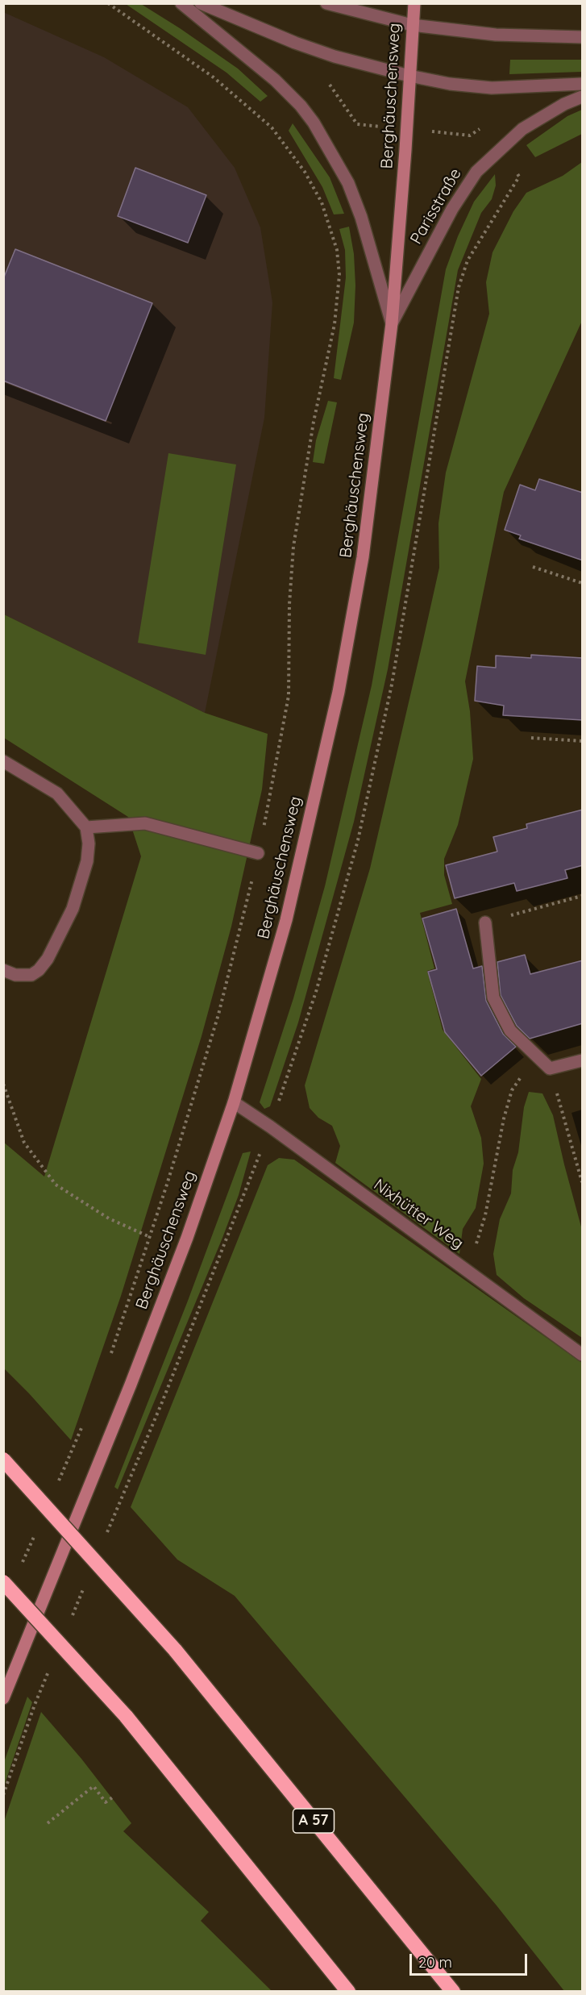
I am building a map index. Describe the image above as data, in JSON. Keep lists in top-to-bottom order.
{
  "streets": {
    "highway": ["A 57"],
    "main road": ["Berghäuschensweg"],
    "street": ["Parisstraße", "Nixhütter Weg"]
  },
  "crossings": [
    ["Berghäuschensweg", "Parisstraße"],
    ["Berghäuschensweg", "Nixhütter Weg"]
  ],
  "scale_bar": "20 m"
}
